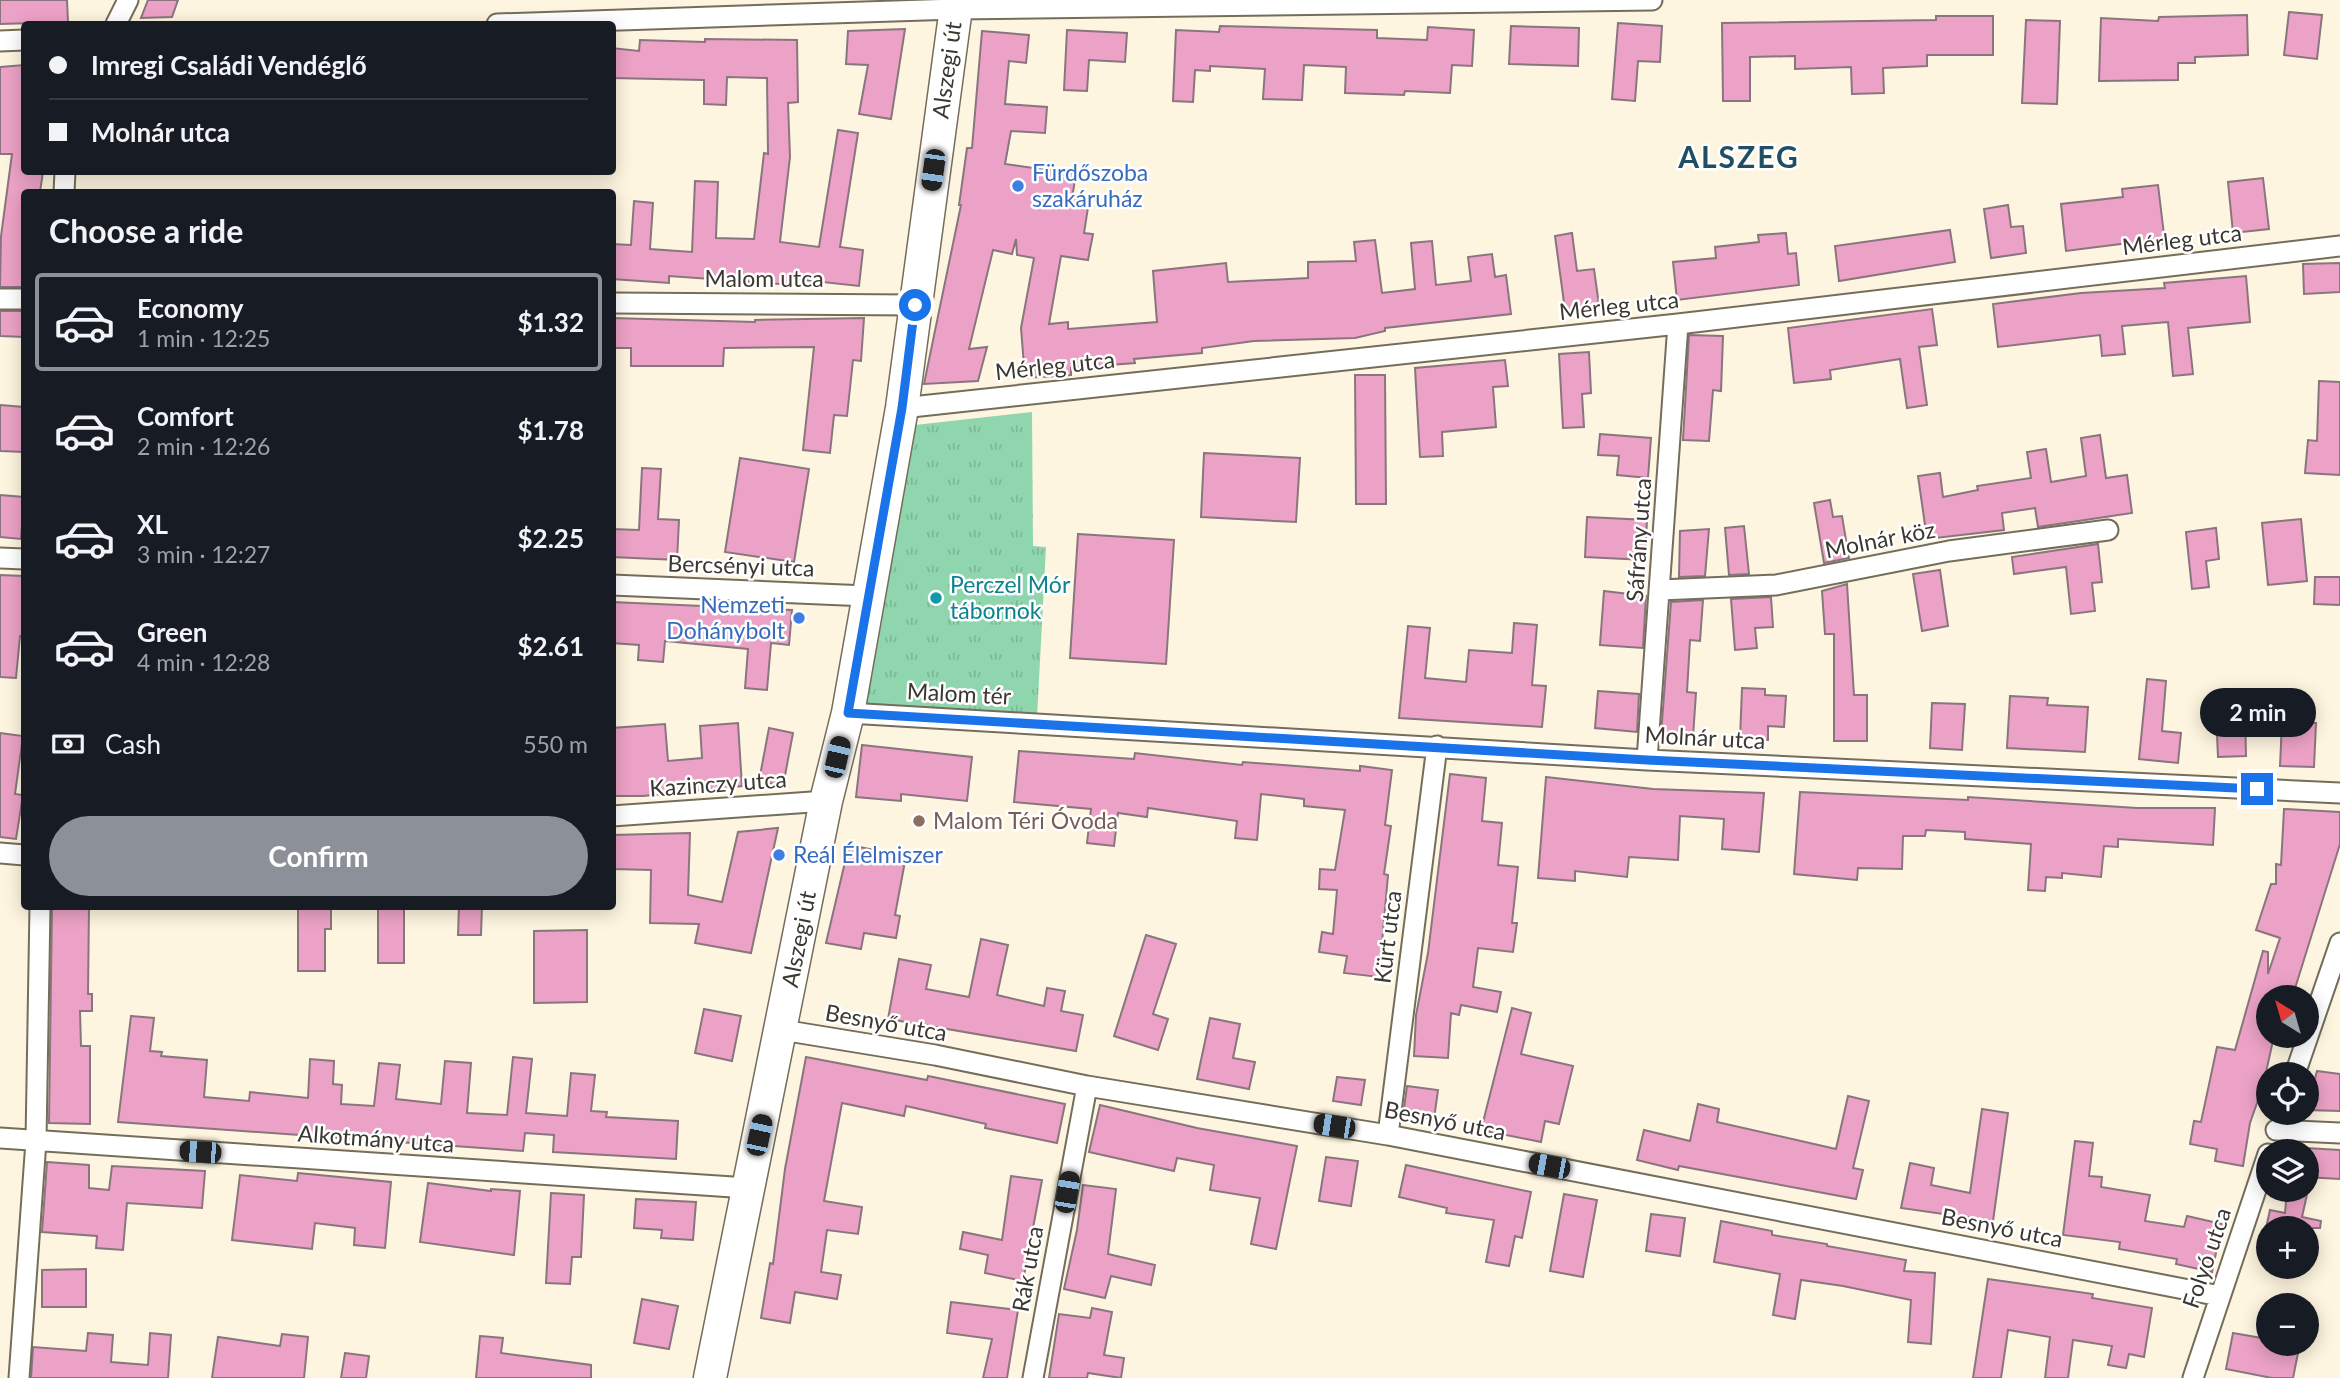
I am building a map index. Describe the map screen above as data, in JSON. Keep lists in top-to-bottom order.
{
  "streets": {
    "main road": ["Alszegi út"],
    "street": [
      "Mérleg utca",
      "Malom utca",
      "Sáfrány utca",
      "Molnár köz",
      "Bercsényi utca",
      "Malom tér",
      "Molnár utca",
      "Kazinczy utca",
      "Kürt utca",
      "Besnyő utca",
      "Alkotmány utca",
      "Folyó utca",
      "Rák utca"
    ]
  },
  "crossings": [
    ["Alszegi út", "Mérleg utca"],
    ["Alszegi út", "Malom utca"],
    ["Alszegi út", "Bercsényi utca"],
    ["Alszegi út", "Malom tér"],
    ["Alszegi út", "Kazinczy utca"],
    ["Alszegi út", "Besnyő utca"],
    ["Alszegi út", "Alkotmány utca"],
    ["Mérleg utca", "Sáfrány utca"],
    ["Sáfrány utca", "Molnár köz"],
    ["Sáfrány utca", "Molnár utca"],
    ["Malom tér", "Molnár utca"],
    ["Molnár utca", "Kürt utca"],
    ["Kürt utca", "Besnyő utca"],
    ["Besnyő utca", "Folyó utca"],
    ["Besnyő utca", "Rák utca"]
  ],
  "districts": ["ALSZEG"],
  "places": [
    "Fürdőszoba szakáruház",
    "Perczel Mór tábornok",
    "Nemzeti Dohánybolt",
    "Malom Téri Óvoda",
    "Reál Élelmiszer"
  ],
  "north": "top left",
  "page": {
    "banner": ["Imregi Családi Vendéglő", "Molnár utca"],
    "heading": "Choose a ride",
    "list": [
      {
        "name": "Economy",
        "note": "1 min · 12:25",
        "value": "$1.32"
      },
      {
        "name": "Comfort",
        "note": "2 min · 12:26",
        "value": "$1.78"
      },
      {
        "name": "XL",
        "note": "3 min · 12:27",
        "value": "$2.25"
      },
      {
        "name": "Green",
        "note": "4 min · 12:28",
        "value": "$2.61"
      }
    ],
    "bubble": "2 min",
    "pay": ["Cash", "550 m"],
    "buttons": "Confirm",
    "map_buttons": ["+", "−"]
  }
}
